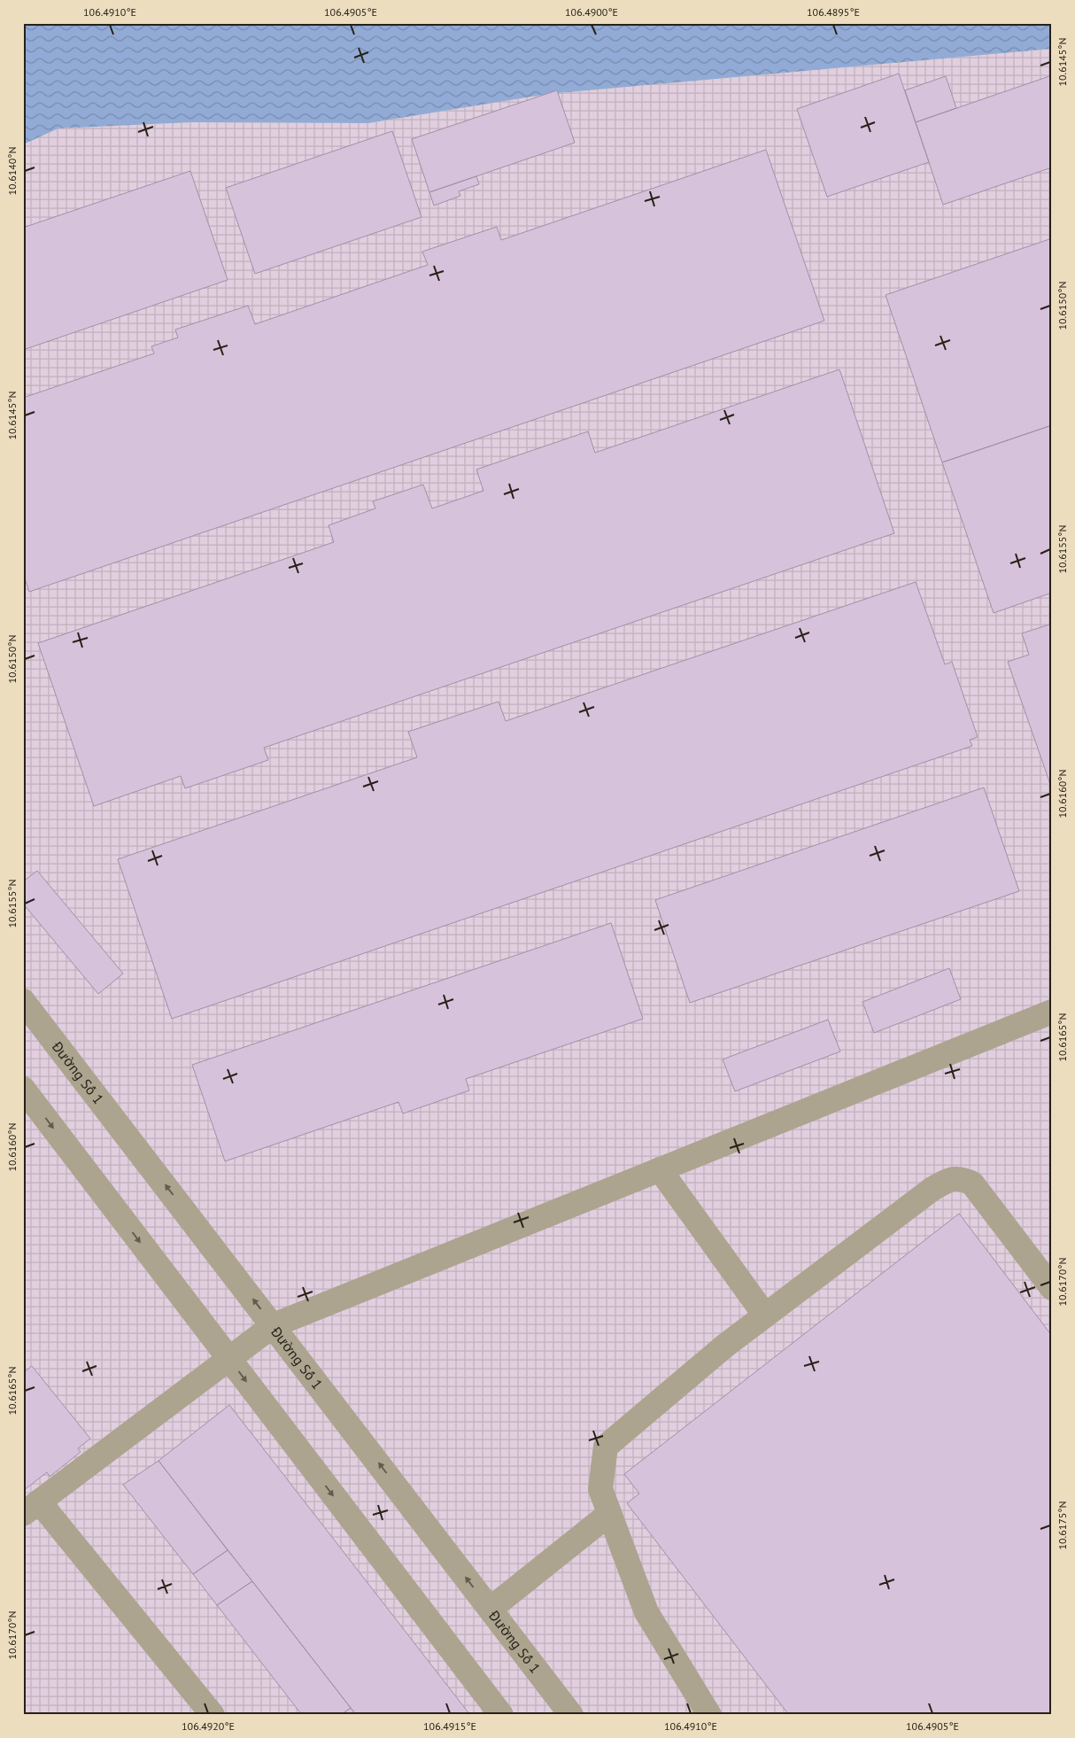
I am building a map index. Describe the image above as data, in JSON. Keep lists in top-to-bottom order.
{
  "streets": {
    "lane": ["Đường Số 1"]
  },
  "coordinates": [
    "106.4910°E",
    "106.4905°E",
    "106.4900°E",
    "106.4895°E",
    "10.6145°N",
    "10.6140°N",
    "10.6150°N",
    "10.6155°N",
    "10.6160°N",
    "10.6165°N",
    "10.6170°N",
    "10.6175°N",
    "106.4920°E",
    "106.4915°E"
  ]
}
